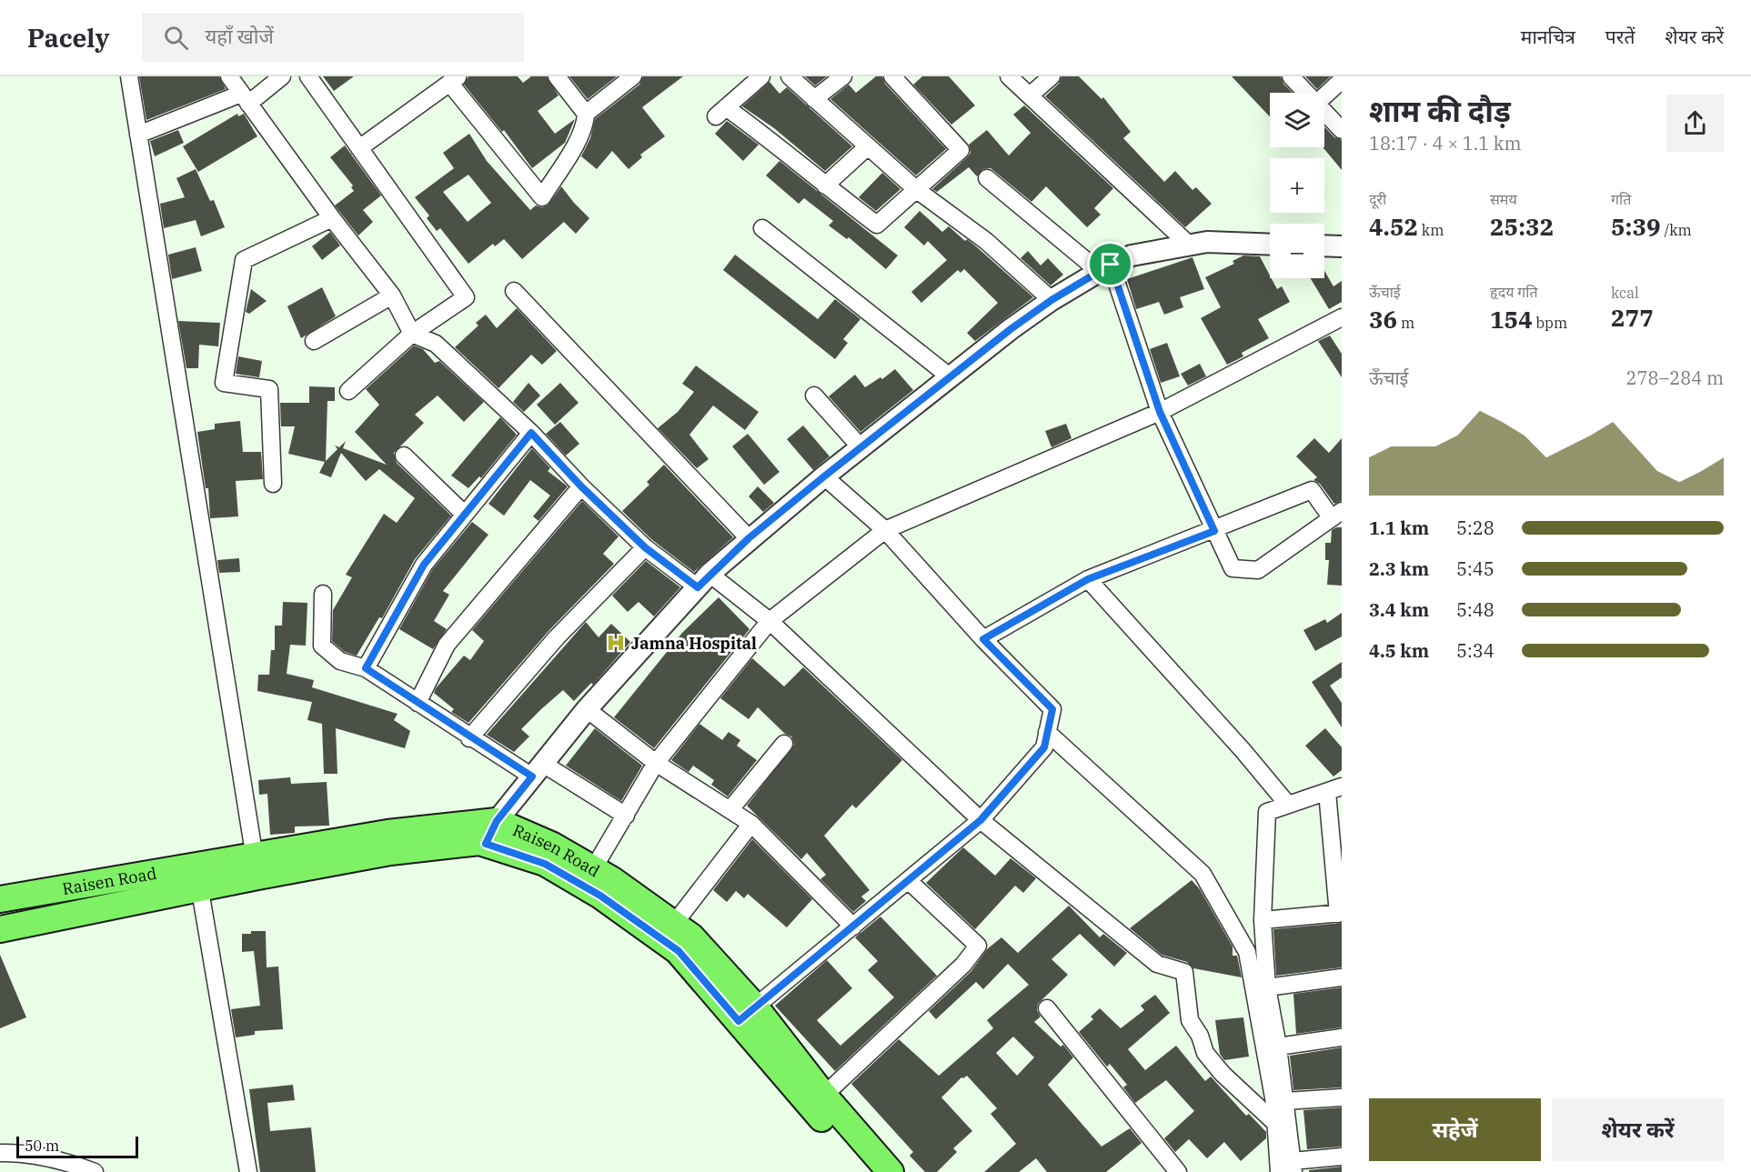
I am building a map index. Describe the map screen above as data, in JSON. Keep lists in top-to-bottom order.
{
  "streets": {
    "main road": ["Raisen Road"]
  },
  "places": {
    "hospital": ["Jamna Hospital"]
  },
  "scale_bar": "50 m",
  "page": {
    "header": "Pacely",
    "search": "यहाँ खोजें",
    "nav": ["मानचित्र", "परतें", "शेयर करें"],
    "heading": ["शाम की दौड़", "18:17 · 4 × 1.1 km"],
    "map_buttons": ["+", "−"],
    "stats": [
      ["दूरी", "4.52 km"],
      ["समय", "25:32"],
      ["गति", "5:39 /km"],
      ["ऊँचाई", "36 m"],
      ["हृदय गति", "154 bpm"],
      ["kcal", "277"]
    ],
    "chart": ["ऊँचाई", "278–284 m"],
    "list": [
      {
        "name": "1.1 km",
        "note": "5:28"
      },
      {
        "name": "2.3 km",
        "note": "5:45"
      },
      {
        "name": "3.4 km",
        "note": "5:48"
      },
      {
        "name": "4.5 km",
        "note": "5:34"
      }
    ],
    "buttons": ["सहेजें", "शेयर करें"],
    "scale": "50 m"
  }
}
